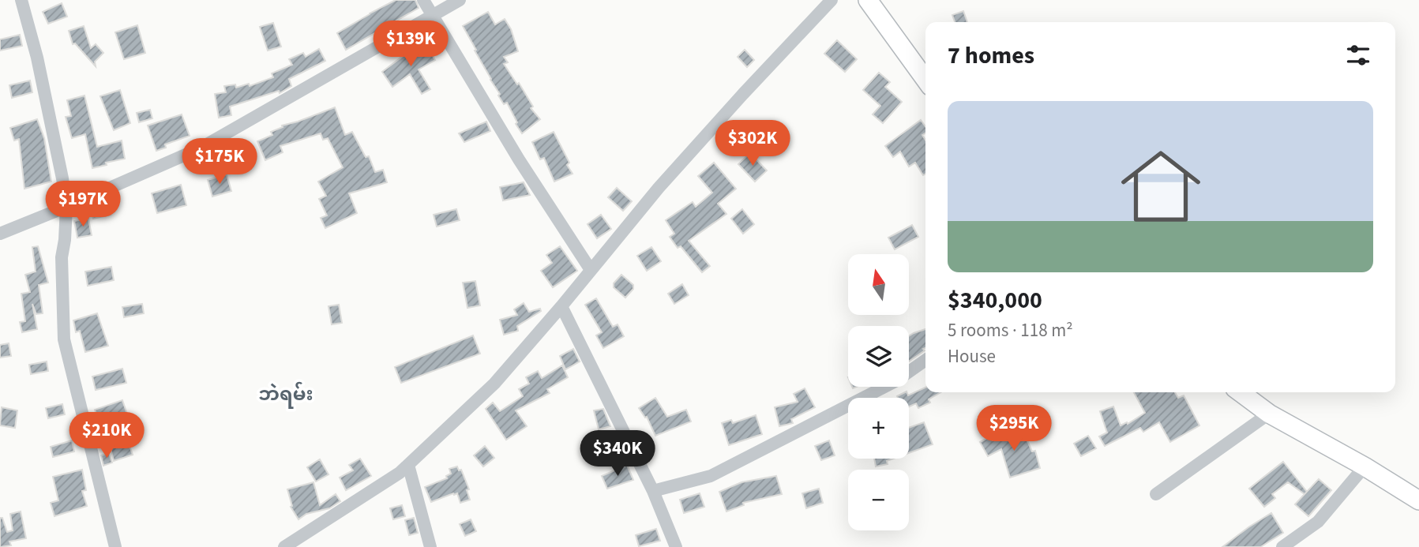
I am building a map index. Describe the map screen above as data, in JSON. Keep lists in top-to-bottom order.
{
  "districts": ["ဘဲရမ်း"],
  "north": "top",
  "page": {
    "price": [
      "$139K",
      "$302K",
      "$175K",
      "$197K",
      "$295K",
      "$210K",
      "$340K"
    ],
    "heading": "7 homes",
    "list": [
      {
        "name": "$340,000",
        "note": "5 rooms · 118 m² · House"
      }
    ],
    "map_buttons": ["+", "−"]
  }
}
